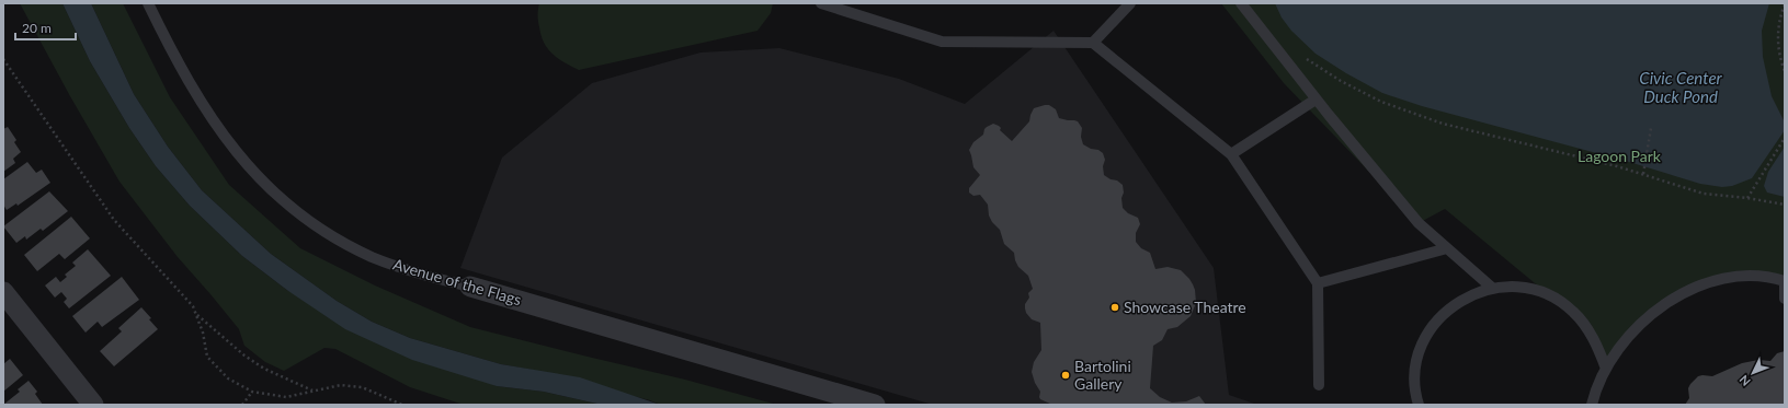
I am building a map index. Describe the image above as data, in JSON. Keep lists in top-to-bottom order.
{
  "streets": {
    "street": ["Avenue of the Flags"]
  },
  "water": ["Civic Center Duck Pond"],
  "parks": ["Lagoon Park"],
  "places": ["Showcase Theatre", "Bartolini Gallery"],
  "scale_bar": "20 m",
  "north": "bottom left"
}
